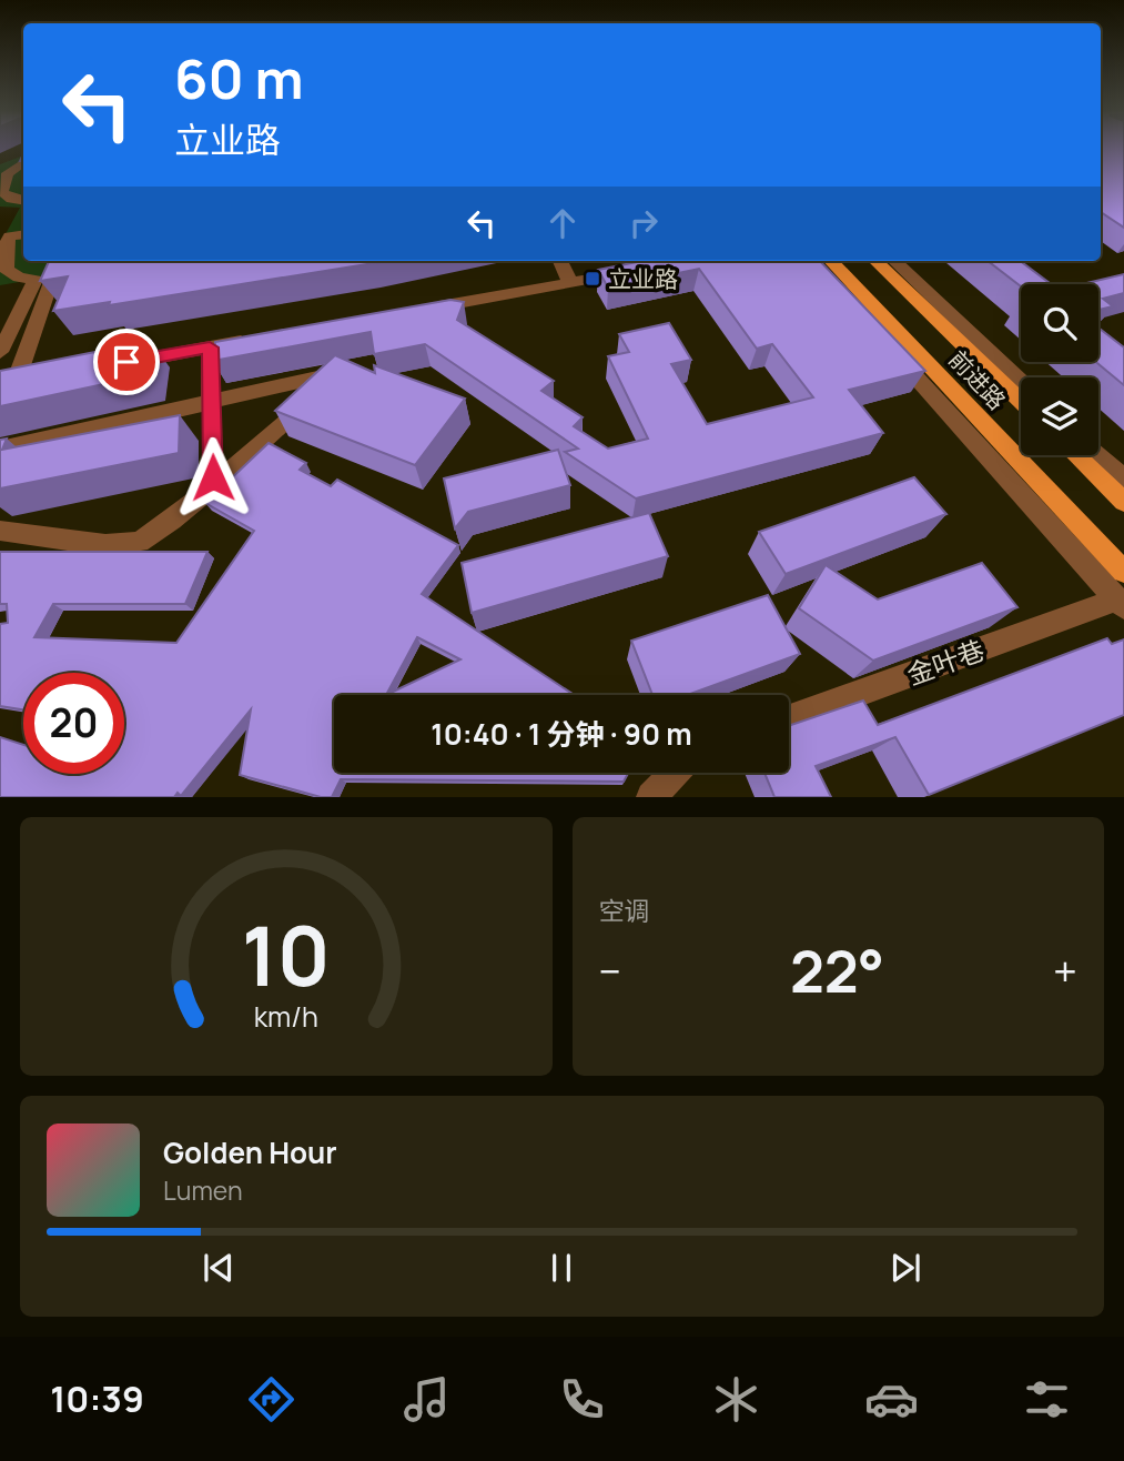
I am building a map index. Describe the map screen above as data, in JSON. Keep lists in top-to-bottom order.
{
  "streets": {
    "main road": ["前进路"],
    "street": ["金叶巷"]
  },
  "places": {
    "transit": ["立业路"]
  },
  "page": {
    "turn": ["60 m", "立业路"],
    "limit": "20",
    "trip": "10:40 · 1 分钟 · 90 m",
    "tile": "空调",
    "heat": ["−", "22°", "+"],
    "song": ["Golden Hour", "Lumen"],
    "tabs": "10:39",
    "gauge": ["10", "km/h"]
  }
}
